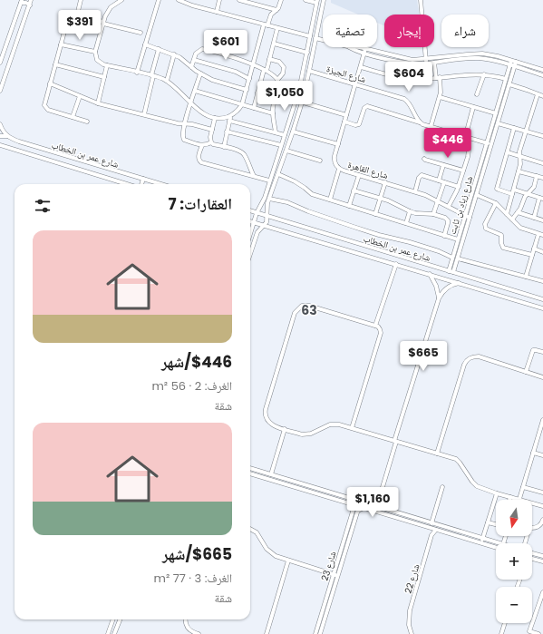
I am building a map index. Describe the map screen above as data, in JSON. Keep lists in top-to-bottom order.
{
  "streets": {
    "street": [
      "شارع الجيزة",
      "شارع عمر بن الخطاب",
      "شارع القاهرة",
      "شارع زياد بن ثابت",
      "شارع 23",
      "شارع 22"
    ]
  },
  "crossings": [
    ["شارع الجيزة", "شارع القاهرة"],
    ["شارع عمر بن الخطاب", "شارع زياد بن ثابت"],
    ["شارع القاهرة", "شارع زياد بن ثابت"]
  ],
  "districts": ["63"],
  "north": "bottom",
  "page": {
    "price": [
      "$391",
      "$601",
      "$604",
      "$1,050",
      "$446",
      "$665",
      "$1,160"
    ],
    "chip": ["شراء", "إيجار", "تصفية"],
    "heading": "العقارات: 7",
    "list": [
      {
        "name": "$446/شهر",
        "note": "الغرف: 2 · 56 m² · شقة"
      },
      {
        "name": "$665/شهر",
        "note": "الغرف: 3 · 77 m² · شقة"
      }
    ],
    "map_buttons": ["+", "−"]
  }
}
